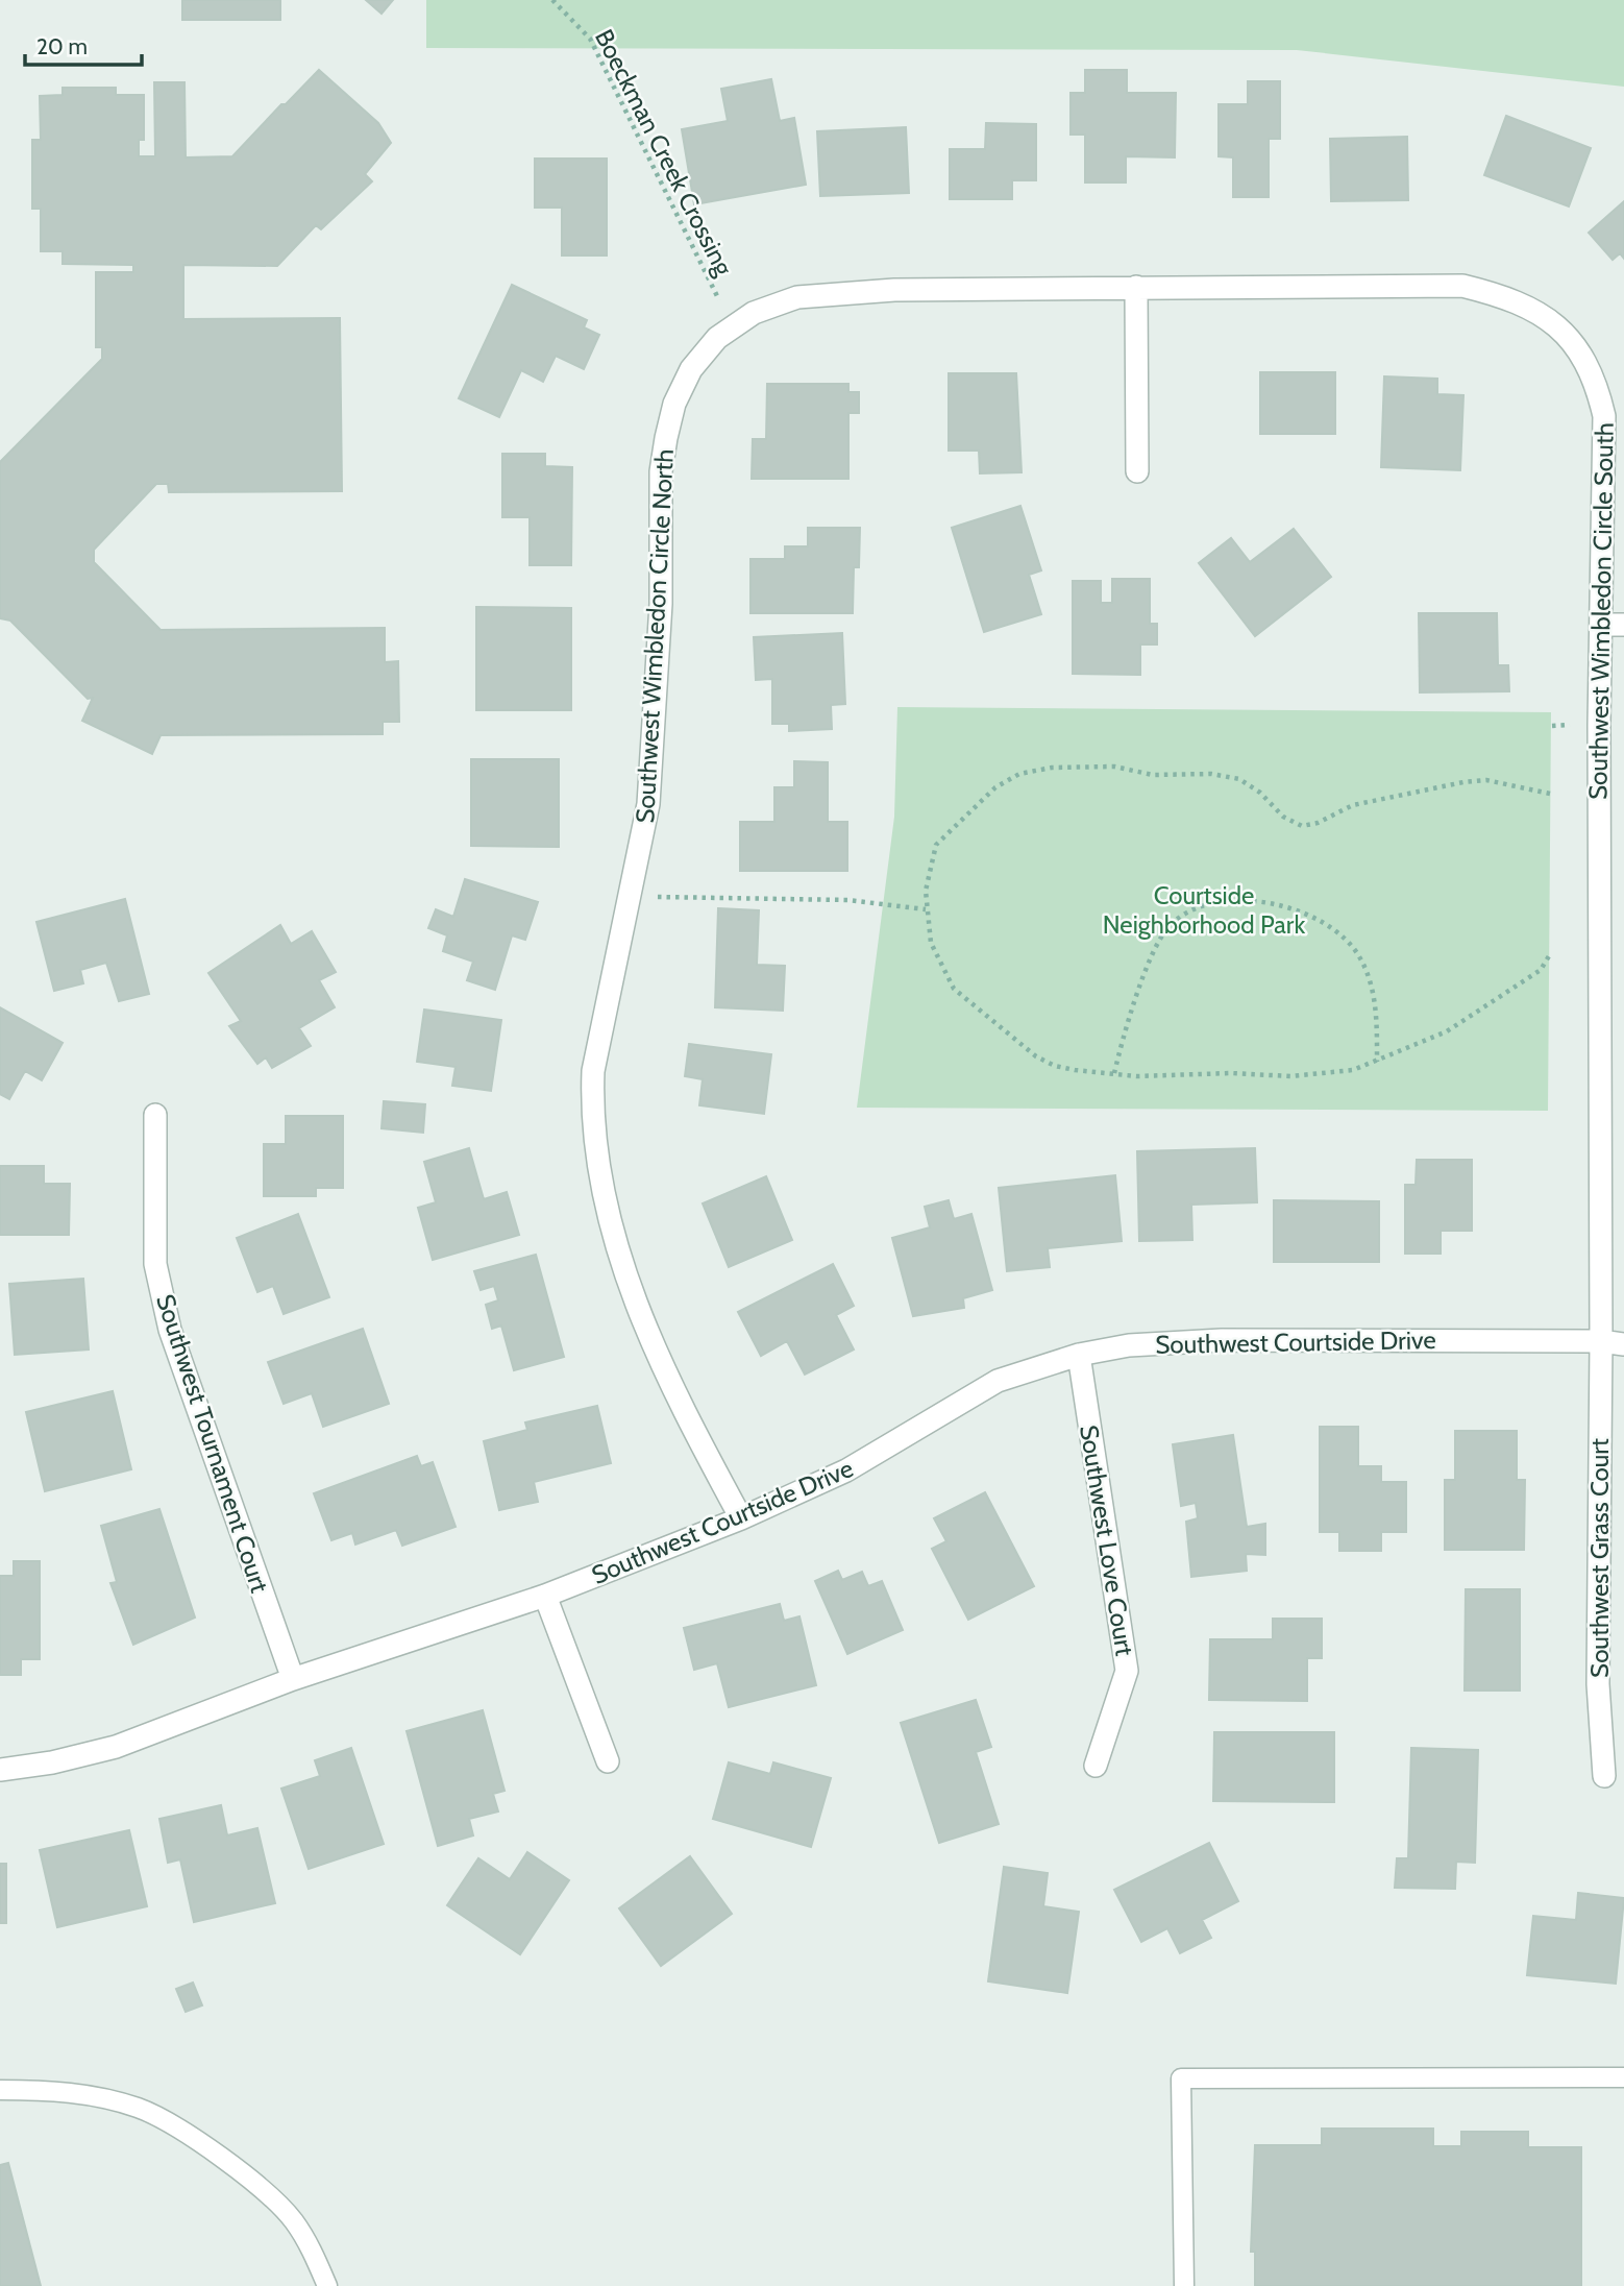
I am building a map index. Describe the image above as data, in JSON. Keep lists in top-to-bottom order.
{
  "streets": {
    "street": [
      "Southwest Wimbledon Circle South",
      "Southwest Wimbledon Circle North",
      "Southwest Courtside Drive",
      "Southwest Tournament Court",
      "Southwest Love Court",
      "Southwest Grass Court"
    ],
    "path": ["Boeckman Creek Crossing"]
  },
  "crossings": [
    ["Boeckman Creek Crossing", "Southwest Wimbledon Circle North"],
    ["Southwest Wimbledon Circle South", "Southwest Wimbledon Circle North"],
    ["Southwest Wimbledon Circle South", "Southwest Courtside Drive"],
    ["Southwest Wimbledon Circle South", "Southwest Grass Court"],
    ["Southwest Wimbledon Circle North", "Southwest Courtside Drive"],
    ["Southwest Courtside Drive", "Southwest Tournament Court"],
    ["Southwest Courtside Drive", "Southwest Love Court"],
    ["Southwest Courtside Drive", "Southwest Grass Court"]
  ],
  "parks": ["Courtside Neighborhood Park"],
  "scale_bar": "20 m"
}
